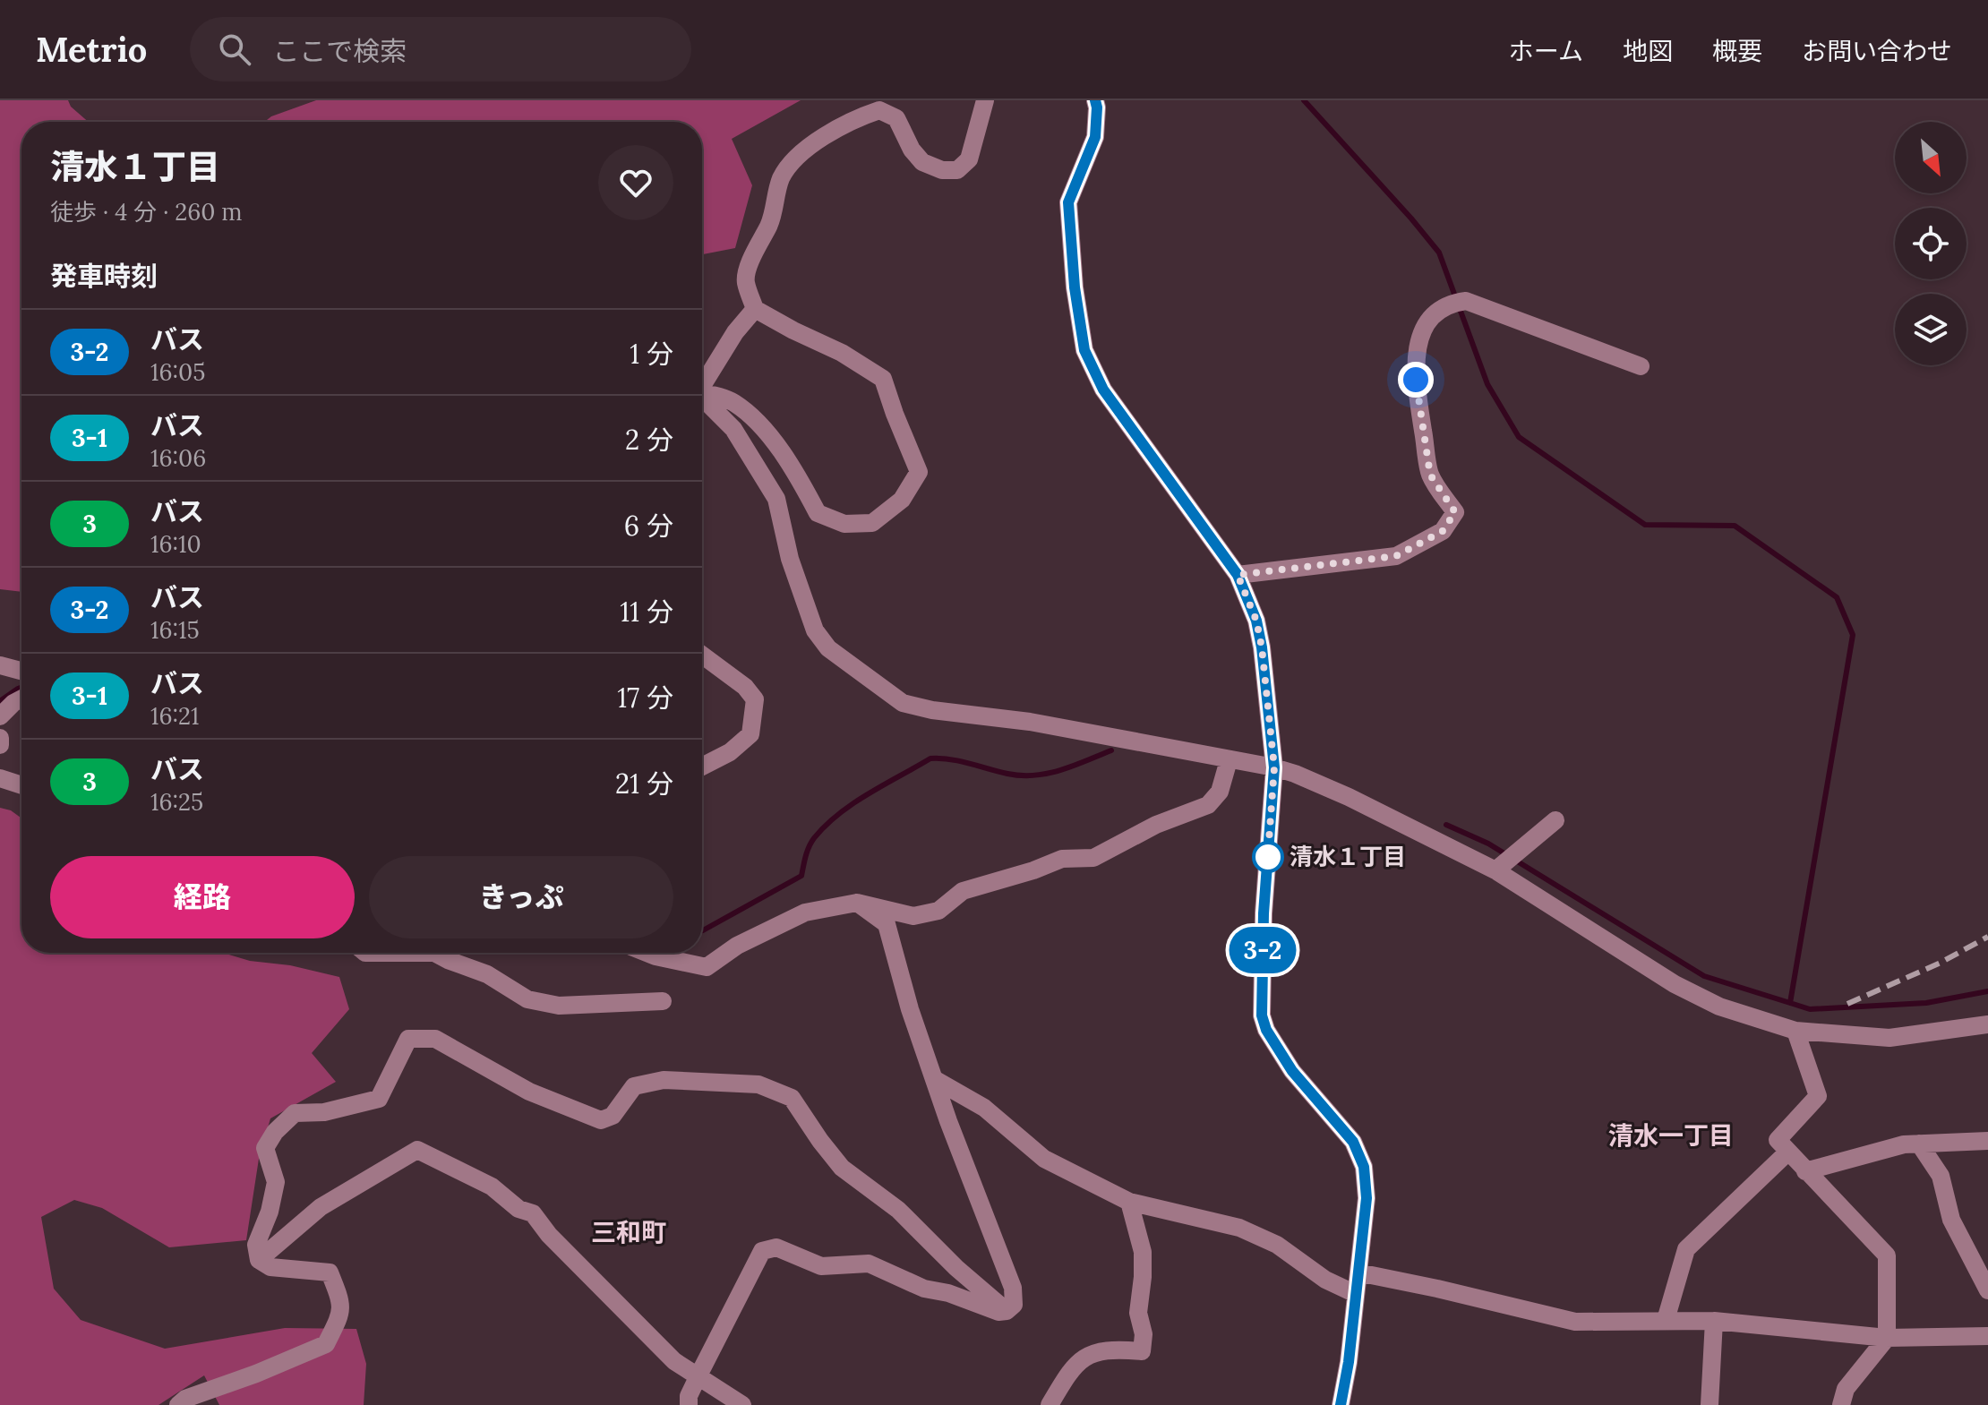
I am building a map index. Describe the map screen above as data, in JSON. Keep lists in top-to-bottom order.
{
  "districts": ["清水一丁目", "三和町"],
  "places": ["清水１丁目"],
  "lines": ["bus line 3-2"],
  "north": "bottom right",
  "page": {
    "header": "Metrio",
    "search": "ここで検索",
    "nav": [
      "ホーム",
      "地図",
      "概要",
      "お問い合わせ"
    ],
    "on_map": "3-2",
    "heading": [
      ["清水１丁目", "徒歩 · 4 分 · 260 m"],
      "発車時刻"
    ],
    "list": [
      {
        "mark": "3-2",
        "name": "バス",
        "note": "16:05",
        "value": "1 分"
      },
      {
        "mark": "3-1",
        "name": "バス",
        "note": "16:06",
        "value": "2 分"
      },
      {
        "mark": "3",
        "name": "バス",
        "note": "16:10",
        "value": "6 分"
      },
      {
        "mark": "3-2",
        "name": "バス",
        "note": "16:15",
        "value": "11 分"
      },
      {
        "mark": "3-1",
        "name": "バス",
        "note": "16:21",
        "value": "17 分"
      },
      {
        "mark": "3",
        "name": "バス",
        "note": "16:25",
        "value": "21 分"
      }
    ],
    "buttons": ["経路", "きっぷ"]
  }
}
